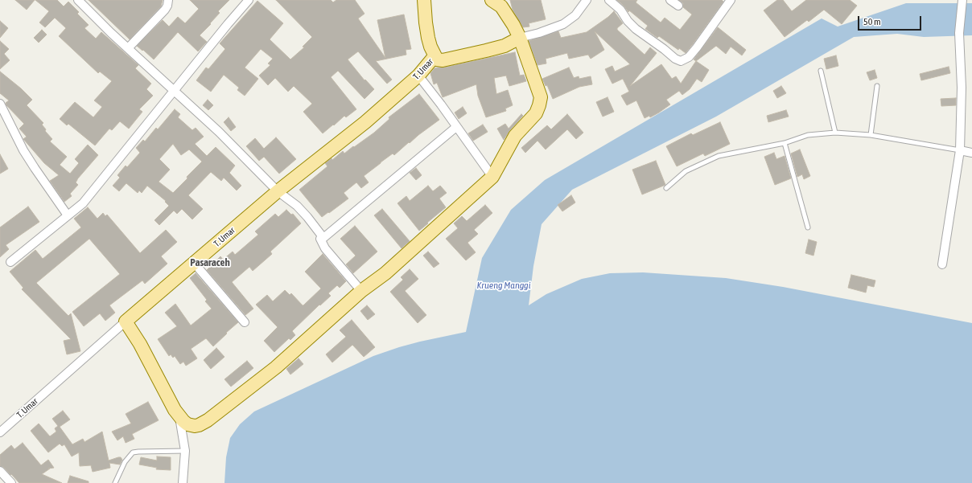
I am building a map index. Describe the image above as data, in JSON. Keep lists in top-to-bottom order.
{
  "streets": {
    "main road": ["T. Umar"]
  },
  "districts": ["Pasaraceh"],
  "water": ["Krueng Manggi"],
  "scale_bar": "50 m"
}
